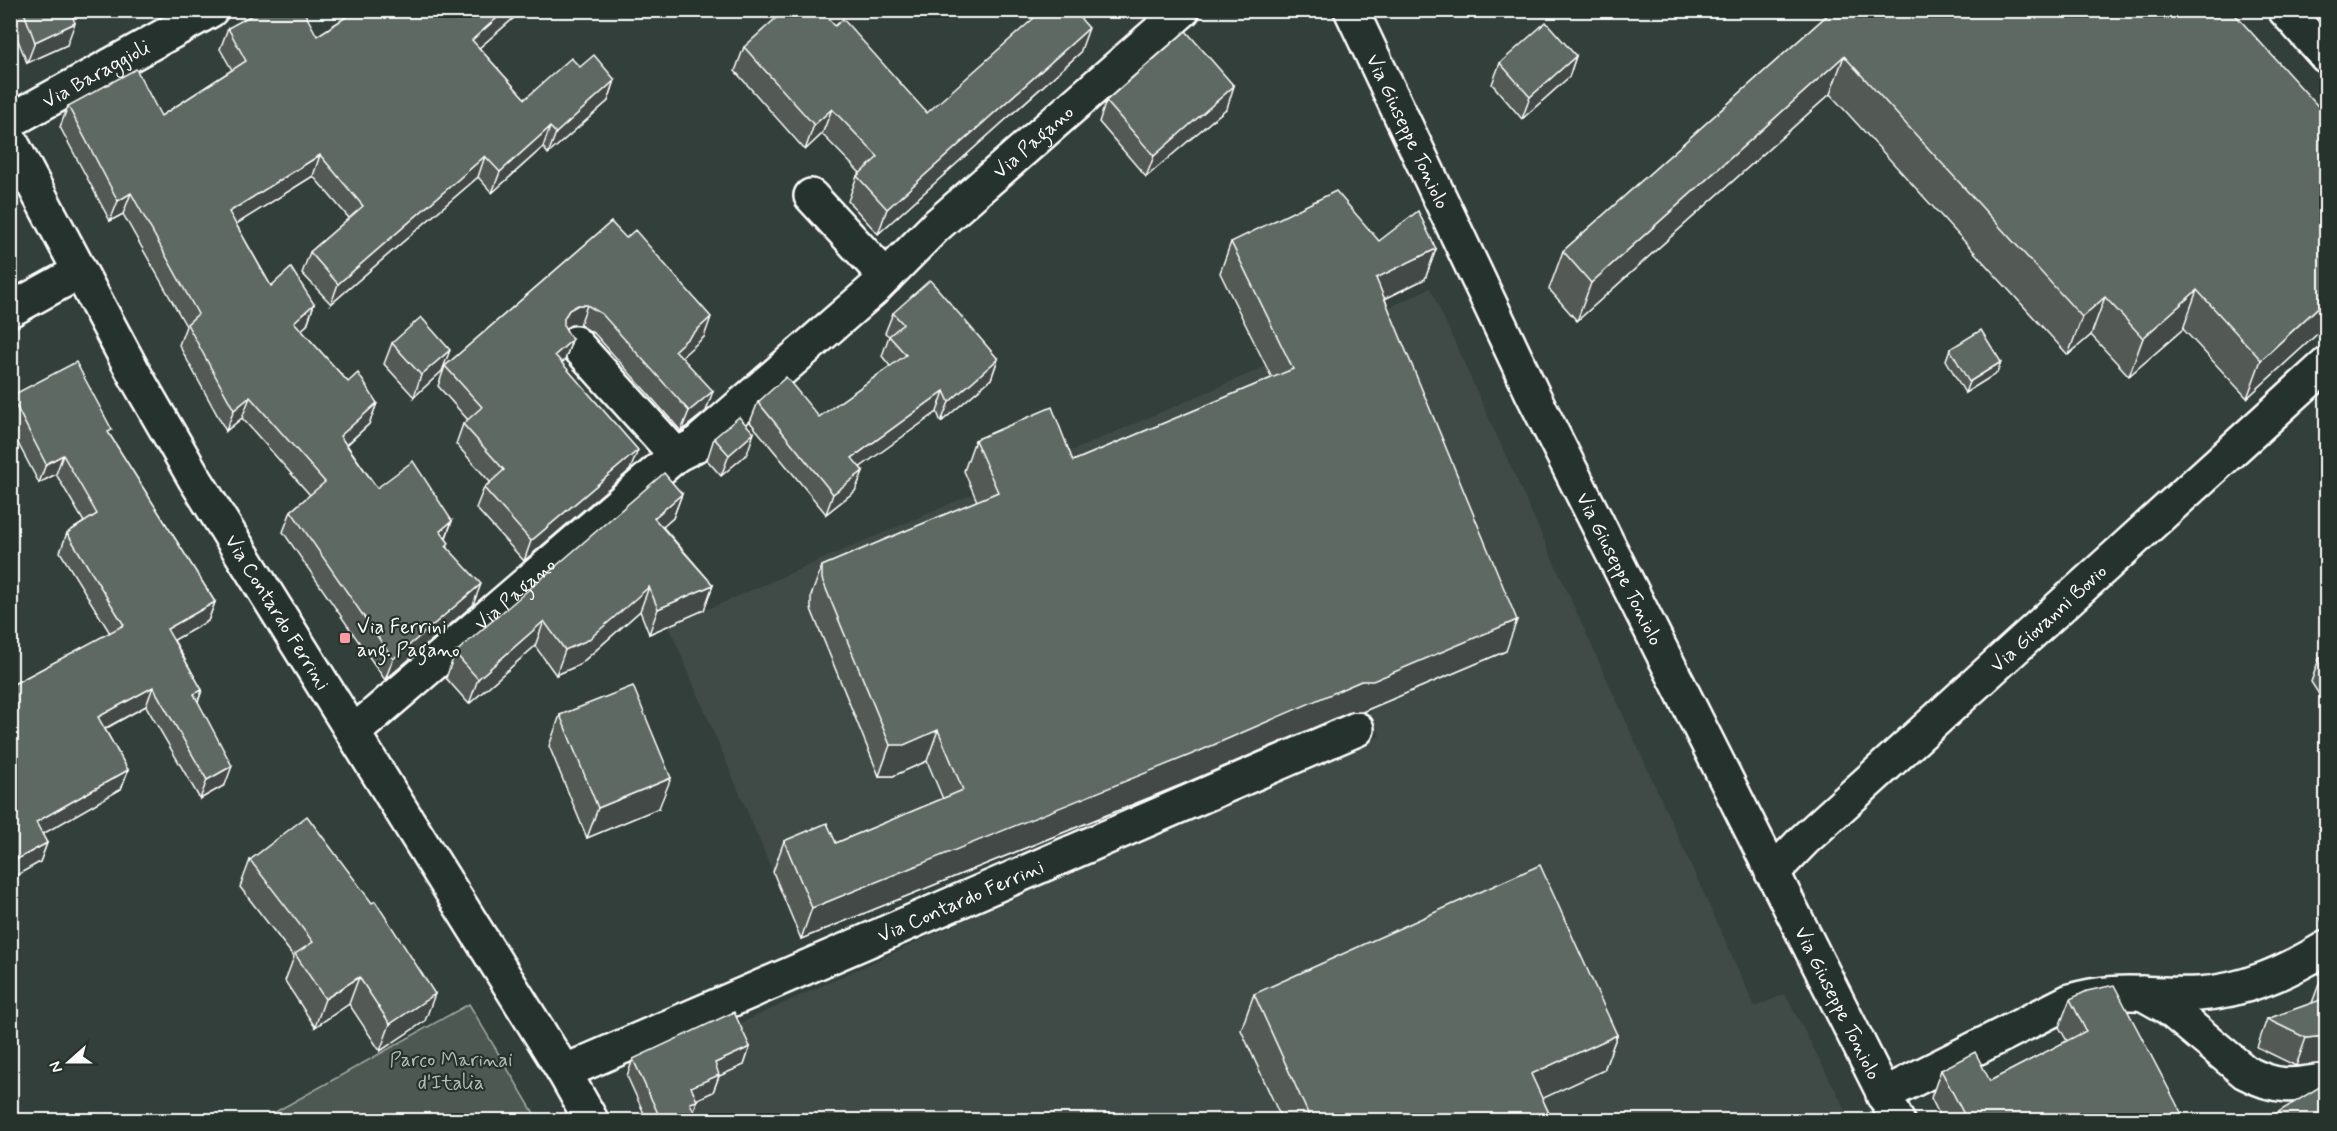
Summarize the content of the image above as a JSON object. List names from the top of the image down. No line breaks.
{"streets":{"street":["Via Baraggioli","Via Giuseppe Toniolo","Via Pagano","Via Contardo Ferrini","Via Giovanni Bovio"]},"crossings":[["Via Giuseppe Toniolo","Via Giovanni Bovio"],["Via Pagano","Via Contardo Ferrini"]],"parks":["Parco Marinai d'Italia"],"places":{"transit":["Via Ferrini ang. Pagano"]},"north":"left"}
